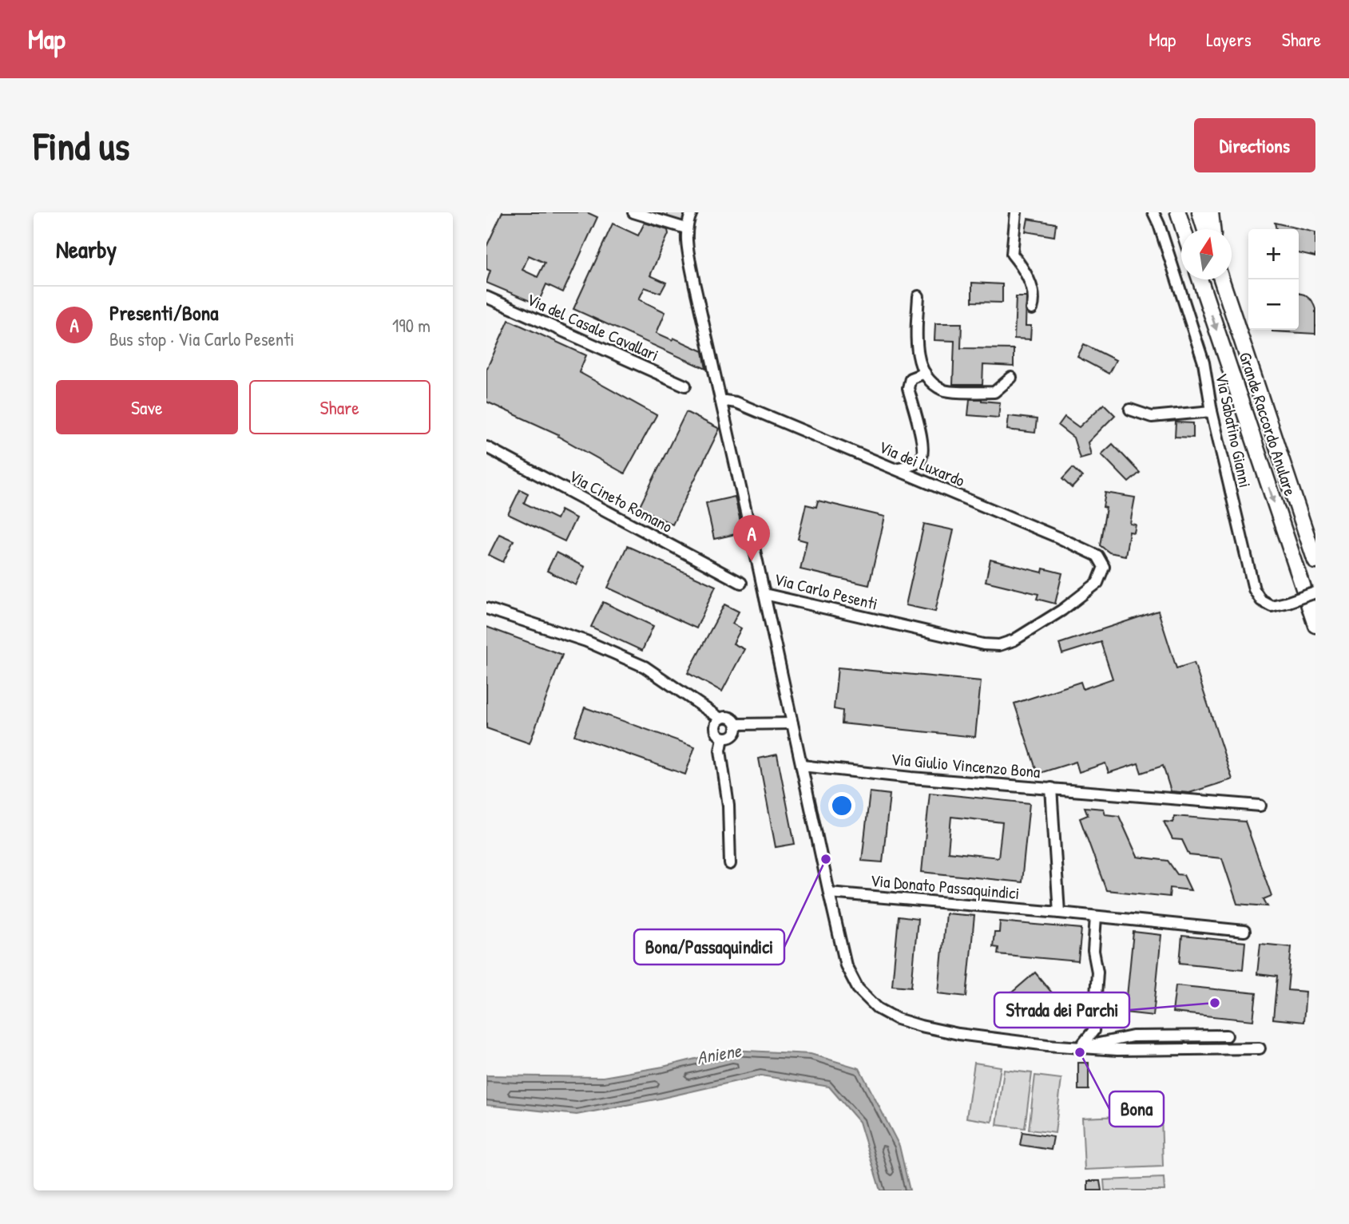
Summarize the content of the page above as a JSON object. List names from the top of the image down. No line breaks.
{"streets":{"highway":["Grande Raccordo Anulare"],"street":["Via del Casale Cavallari","Via Sabatino Gianni","Via dei Luxardo","Via Cineto Romano","Via Carlo Pesenti","Via Giulio Vincenzo Bona","Via Donato Passaquindici"]},"crossings":[["Grande Raccordo Anulare","Via Sabatino Gianni"],["Via dei Luxardo","Via Carlo Pesenti"],["Via Giulio Vincenzo Bona","Via Donato Passaquindici"]],"water":["Aniene"],"places":["Bona/Passaquindici","Strada dei Parchi","Bona"],"north":"top","page":{"header":"Map","nav":["Map","Layers","Share"],"buttons":["Directions",["Save","Share"]],"title":"Find us","heading":"Nearby","map_buttons":["+","−"],"list":[{"mark":"A","name":"Presenti/Bona","note":"Bus stop · Via Carlo Pesenti","value":"190 m"}],"pins":"A"}}
